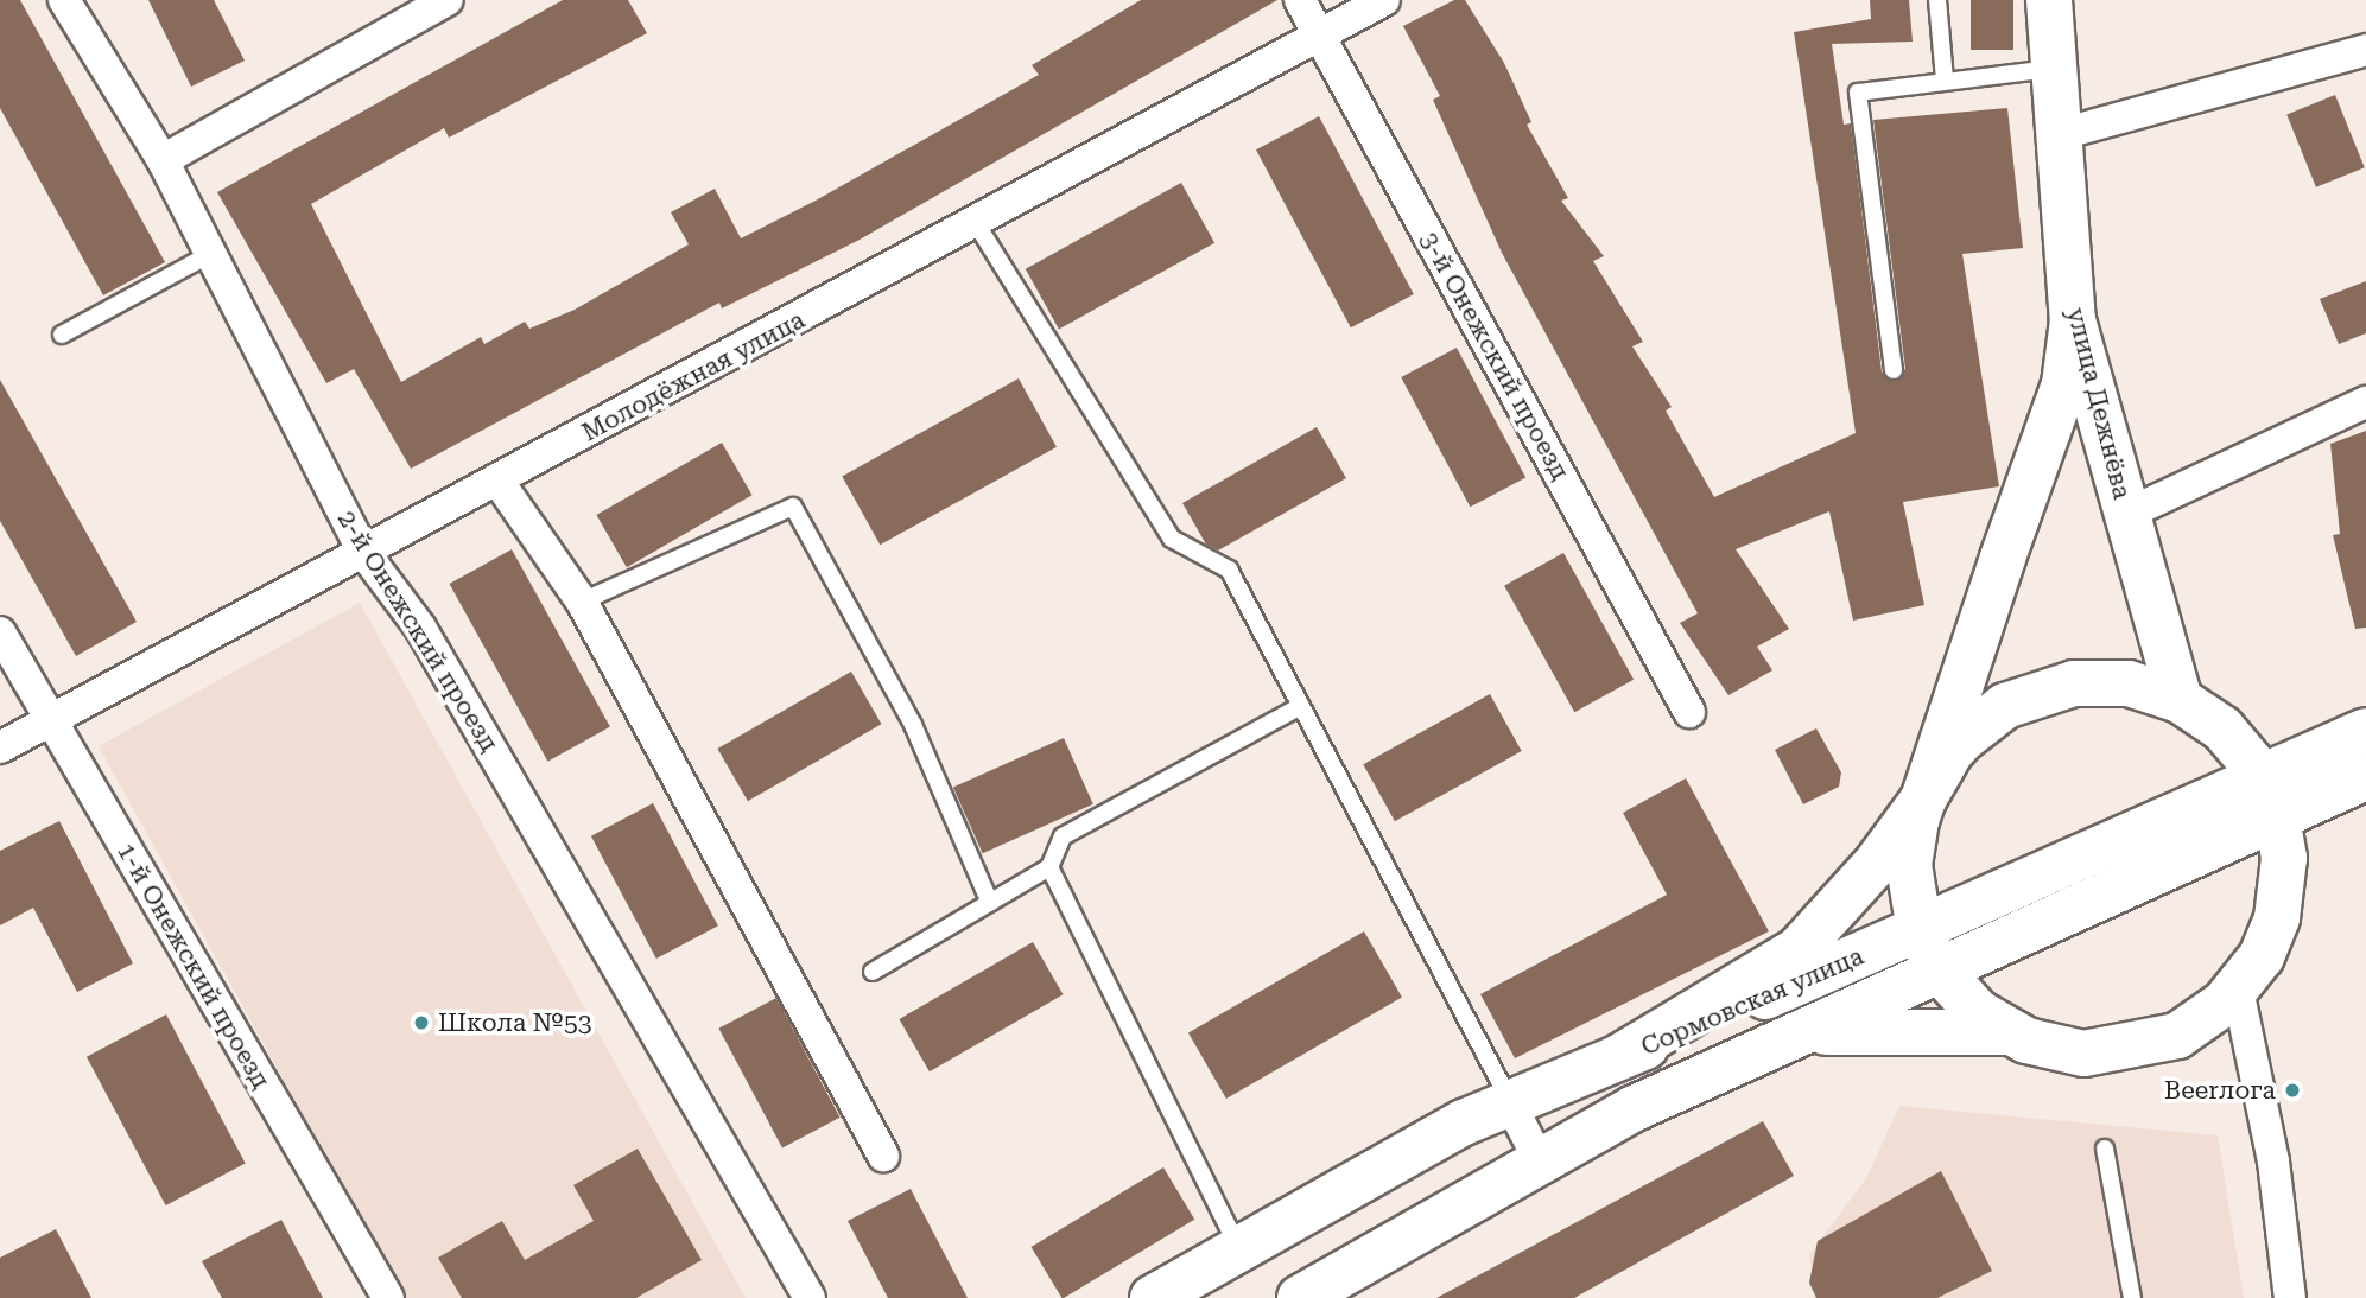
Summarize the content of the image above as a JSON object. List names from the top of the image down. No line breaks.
{"streets":{"street":["3-й Онежский проезд","Молодёжная улица","улица Дежнёва","2-й Онежский проезд","1-й Онежский проезд","Сормовская улица"]},"crossings":[["3-й Онежский проезд","Молодёжная улица"],["Молодёжная улица","2-й Онежский проезд"],["Молодёжная улица","1-й Онежский проезд"]],"places":["Школа №53","Beerлога"]}
